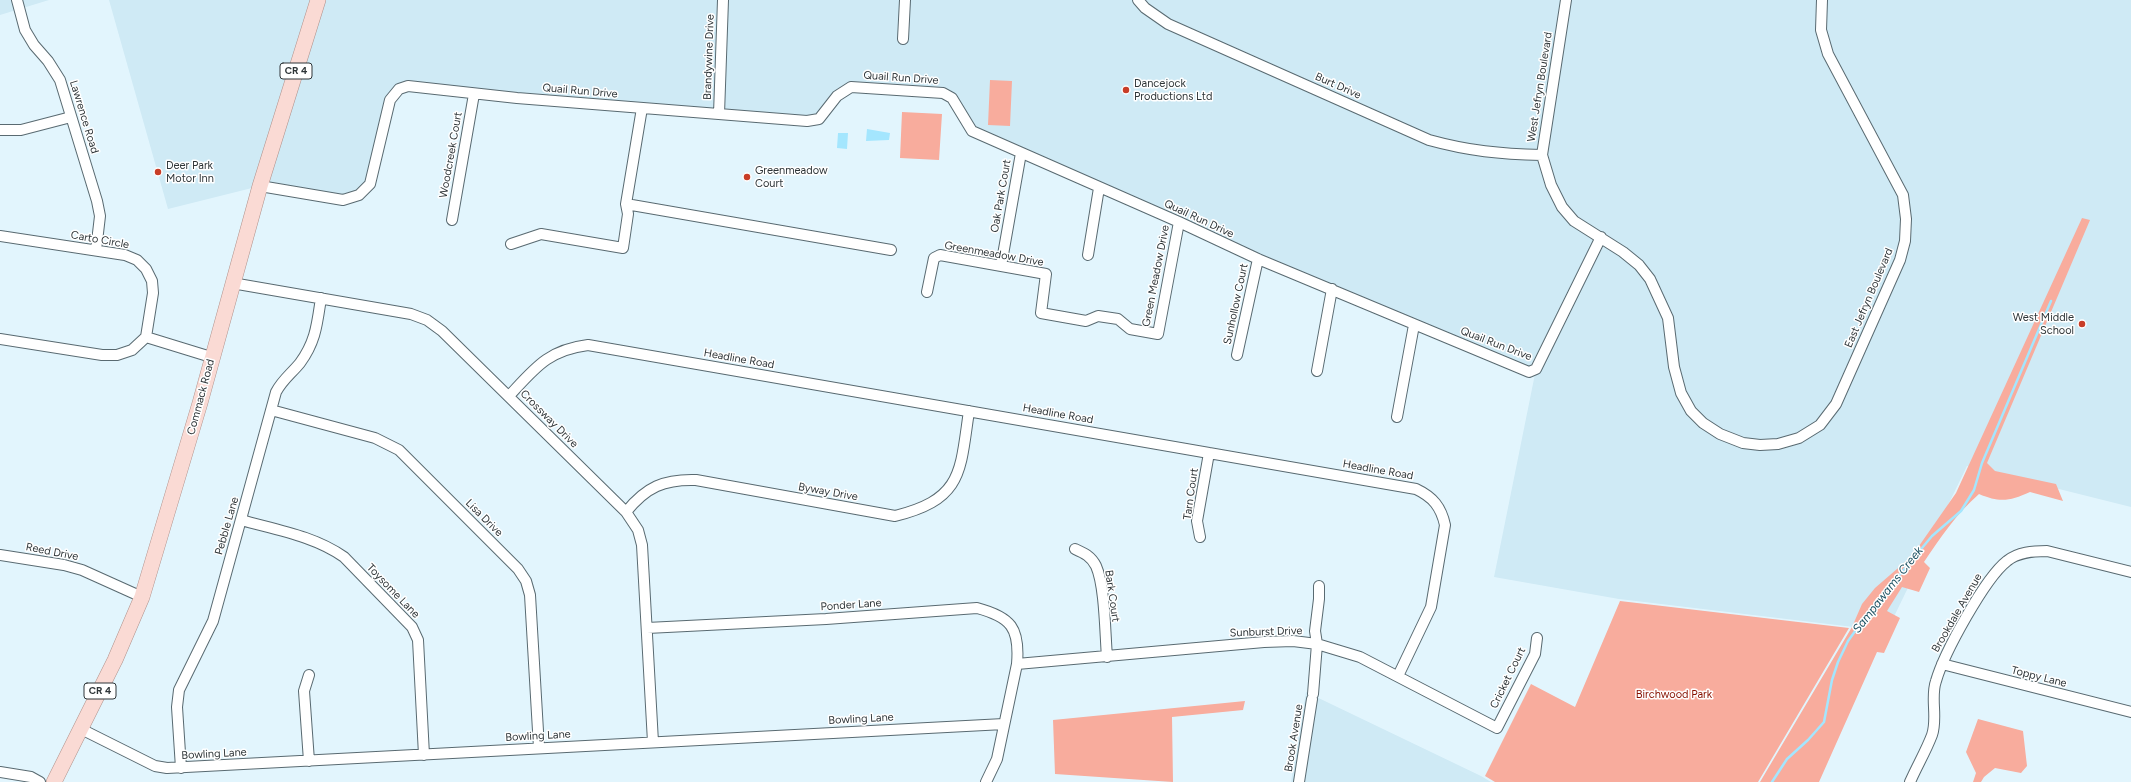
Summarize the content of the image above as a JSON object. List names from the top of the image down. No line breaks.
{"streets":{"main road":["CR 4","Commack Road"],"street":["Brandywine Drive","Quail Run Drive","Burt Drive","West Jefryn Boulevard","Lawrence Road","Woodcreek Court","Oak Park Court","Carto Circle","Greenmeadow Drive","Green Meadow Drive","East Jefryn Boulevard","Sunhollow Court","Headline Road","Crossway Drive","Byway Drive","Tarn Court","Lisa Drive","Pebble Lane","Reed Drive","Toysome Lane","Bark Court","Ponder Lane","Brookdale Avenue","Sunburst Drive","Toppy Lane","Cricket Court","Bowling Lane","Brook Avenue"]},"crossings":[["Brandywine Drive","Quail Run Drive"],["Quail Run Drive","West Jefryn Boulevard"],["Quail Run Drive","Woodcreek Court"],["Quail Run Drive","Oak Park Court"],["Quail Run Drive","Green Meadow Drive"],["Quail Run Drive","Sunhollow Court"],["Quail Run Drive","Commack Road"],["Burt Drive","West Jefryn Boulevard"],["West Jefryn Boulevard","East Jefryn Boulevard"],["Lawrence Road","Carto Circle"],["Oak Park Court","Greenmeadow Drive"],["Greenmeadow Drive","Green Meadow Drive"],["Headline Road","Crossway Drive"],["Headline Road","Byway Drive"],["Headline Road","Tarn Court"],["Headline Road","Sunburst Drive"],["Commack Road","Crossway Drive"],["Commack Road","Reed Drive"],["Commack Road","Bowling Lane"],["Crossway Drive","Byway Drive"],["Crossway Drive","Pebble Lane"],["Crossway Drive","Ponder Lane"],["Crossway Drive","Bowling Lane"],["Lisa Drive","Pebble Lane"],["Lisa Drive","Bowling Lane"],["Pebble Lane","Toysome Lane"],["Pebble Lane","Bowling Lane"],["Toysome Lane","Bowling Lane"],["Bark Court","Sunburst Drive"],["Ponder Lane","Sunburst Drive"],["Ponder Lane","Bowling Lane"],["Brookdale Avenue","Toppy Lane"],["Sunburst Drive","Cricket Court"],["Sunburst Drive","Brook Avenue"]],"water":["Sampawams Creek"],"parks":["Birchwood Park"],"places":["Dancejock Productions Ltd","Deer Park Motor Inn","Greenmeadow Court","West Middle School"]}
